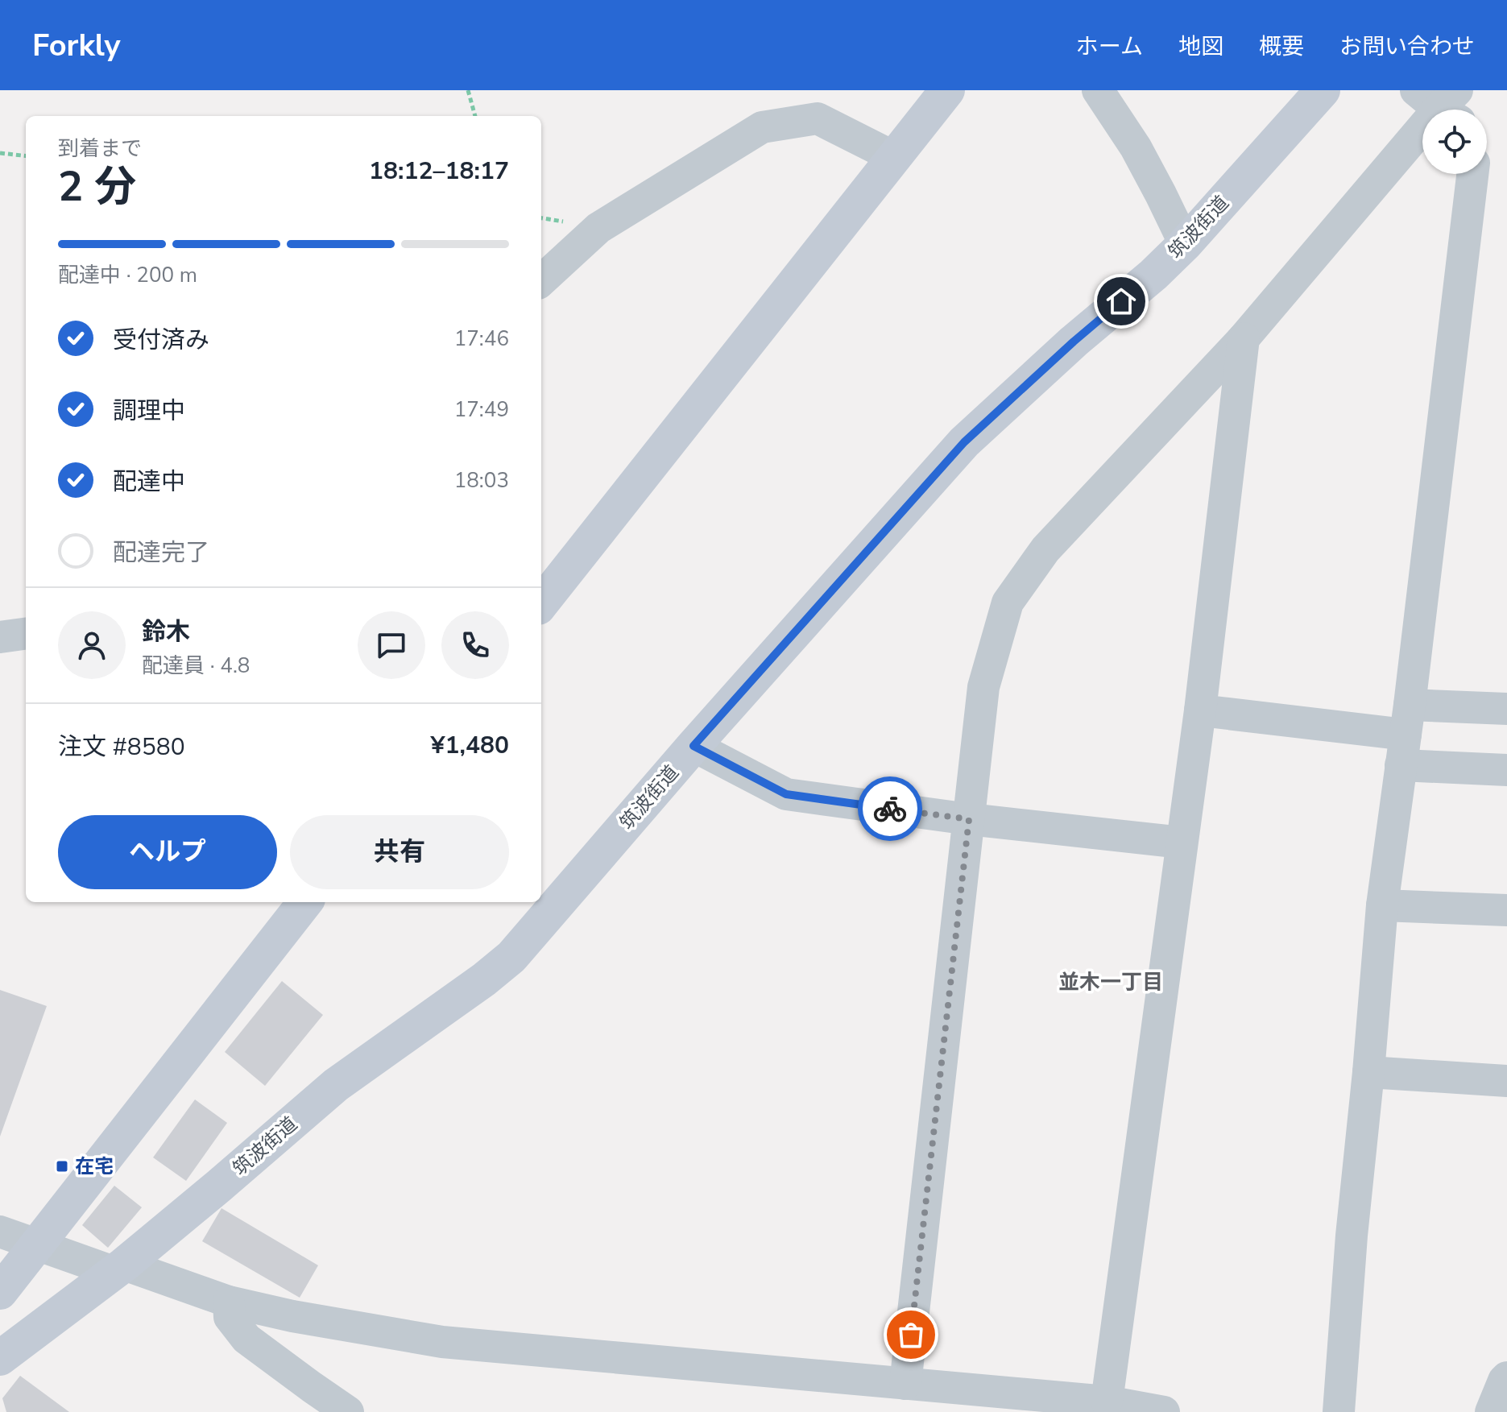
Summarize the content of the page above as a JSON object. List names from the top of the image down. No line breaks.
{"streets":{"street":["筑波街道"]},"districts":["並木一丁目"],"places":{"transit":["在宅"]},"page":{"header":"Forkly","nav":["ホーム","地図","概要","お問い合わせ"],"heading":["2 分","到着まで","18:12–18:17"],"panel":["鈴木","配達員 · 4.8","注文 #8580","¥1,480"],"bar":"配達中 · 200 m","list":[["受付済み","17:46"],["調理中","17:49"],["配達中","18:03"],"配達完了"],"buttons":["ヘルプ","共有"]}}
